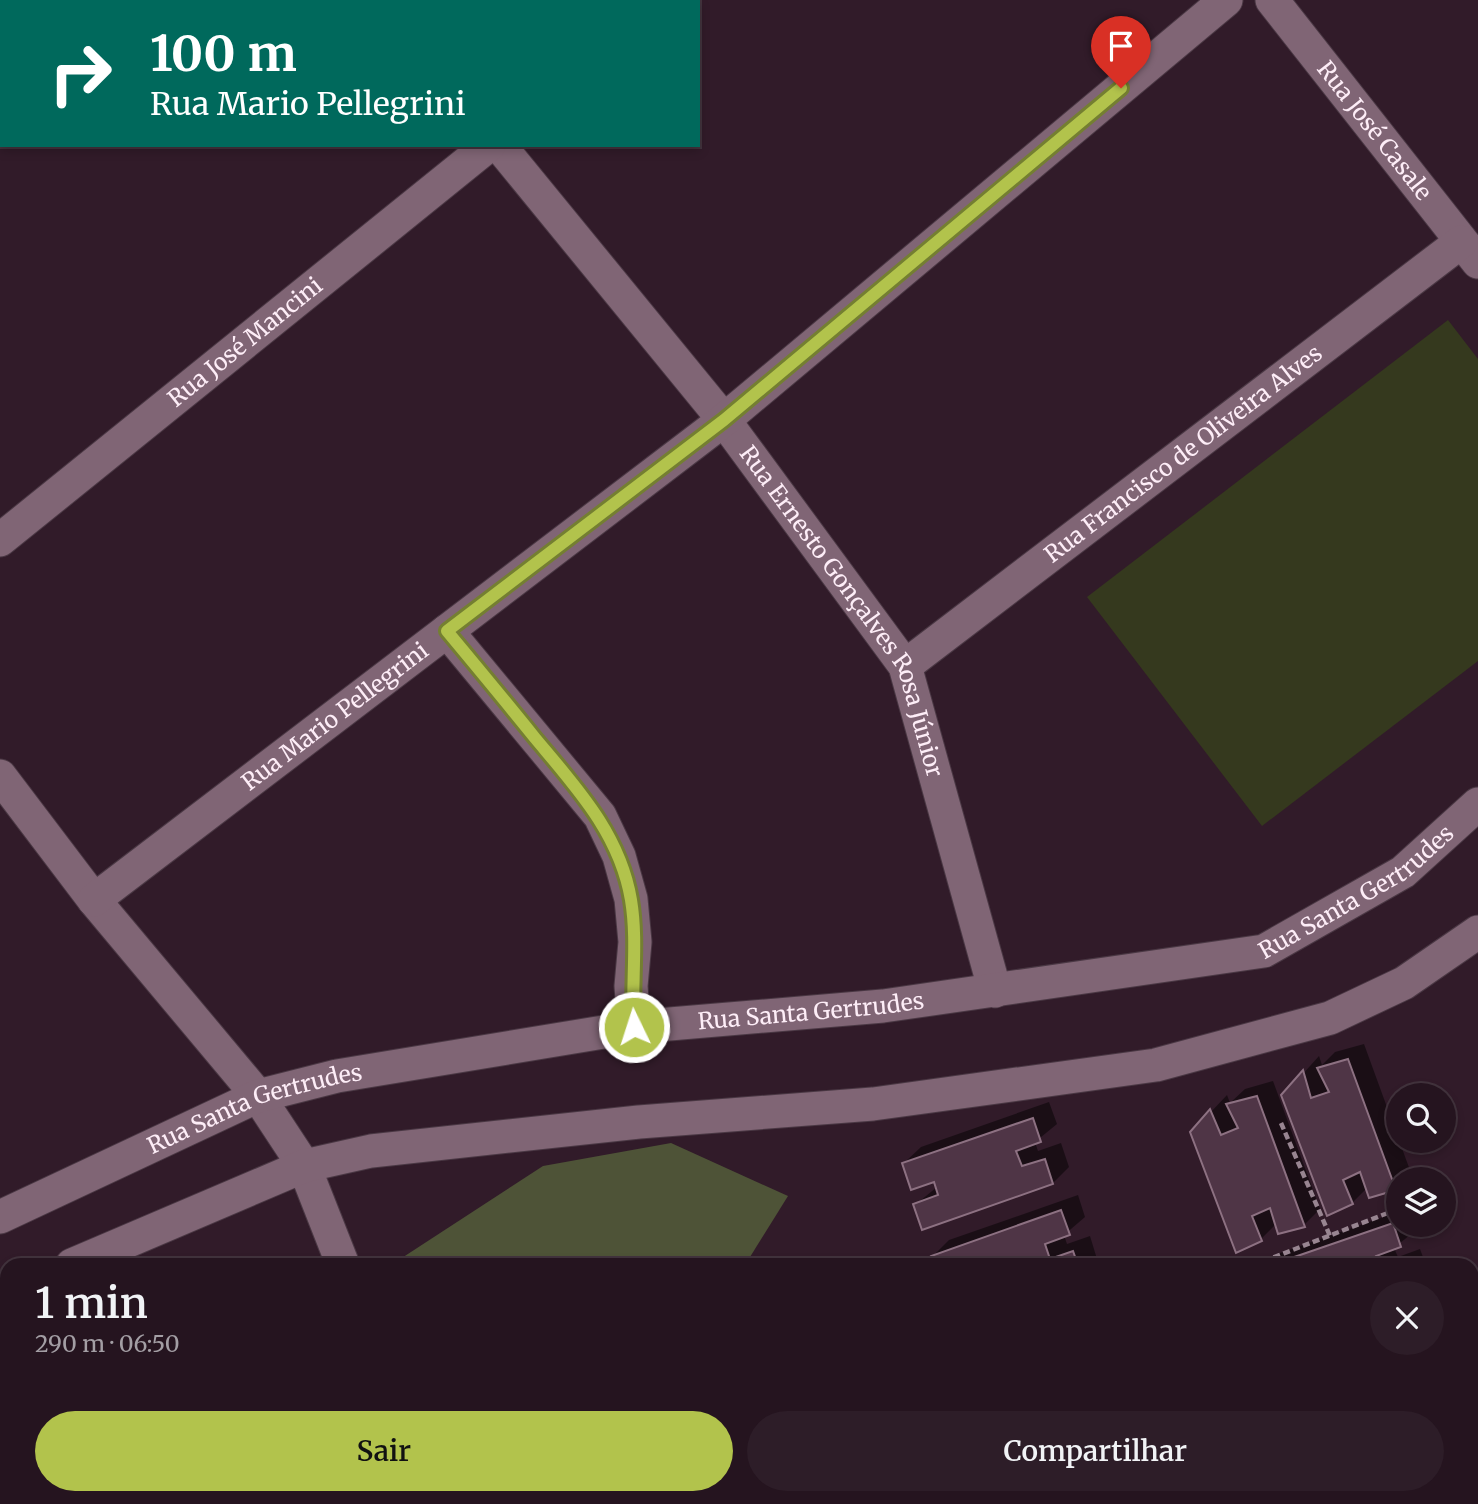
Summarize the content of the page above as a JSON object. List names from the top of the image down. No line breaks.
{"streets":{"street":["Rua José Casale","Rua José Mancini","Rua Francisco de Oliveira Alves","Rua Ernesto Gonçalves Rosa Júnior","Rua Mario Pellegrini","Rua Santa Gertrudes"]},"crossings":[["Rua José Casale","Rua Francisco de Oliveira Alves"],["Rua Francisco de Oliveira Alves","Rua Ernesto Gonçalves Rosa Júnior"],["Rua Ernesto Gonçalves Rosa Júnior","Rua Mario Pellegrini"],["Rua Ernesto Gonçalves Rosa Júnior","Rua Santa Gertrudes"]],"page":{"turn":["100 m","Rua Mario Pellegrini"],"heading":["1 min","290 m · 06:50"],"buttons":["Sair","Compartilhar"]}}
